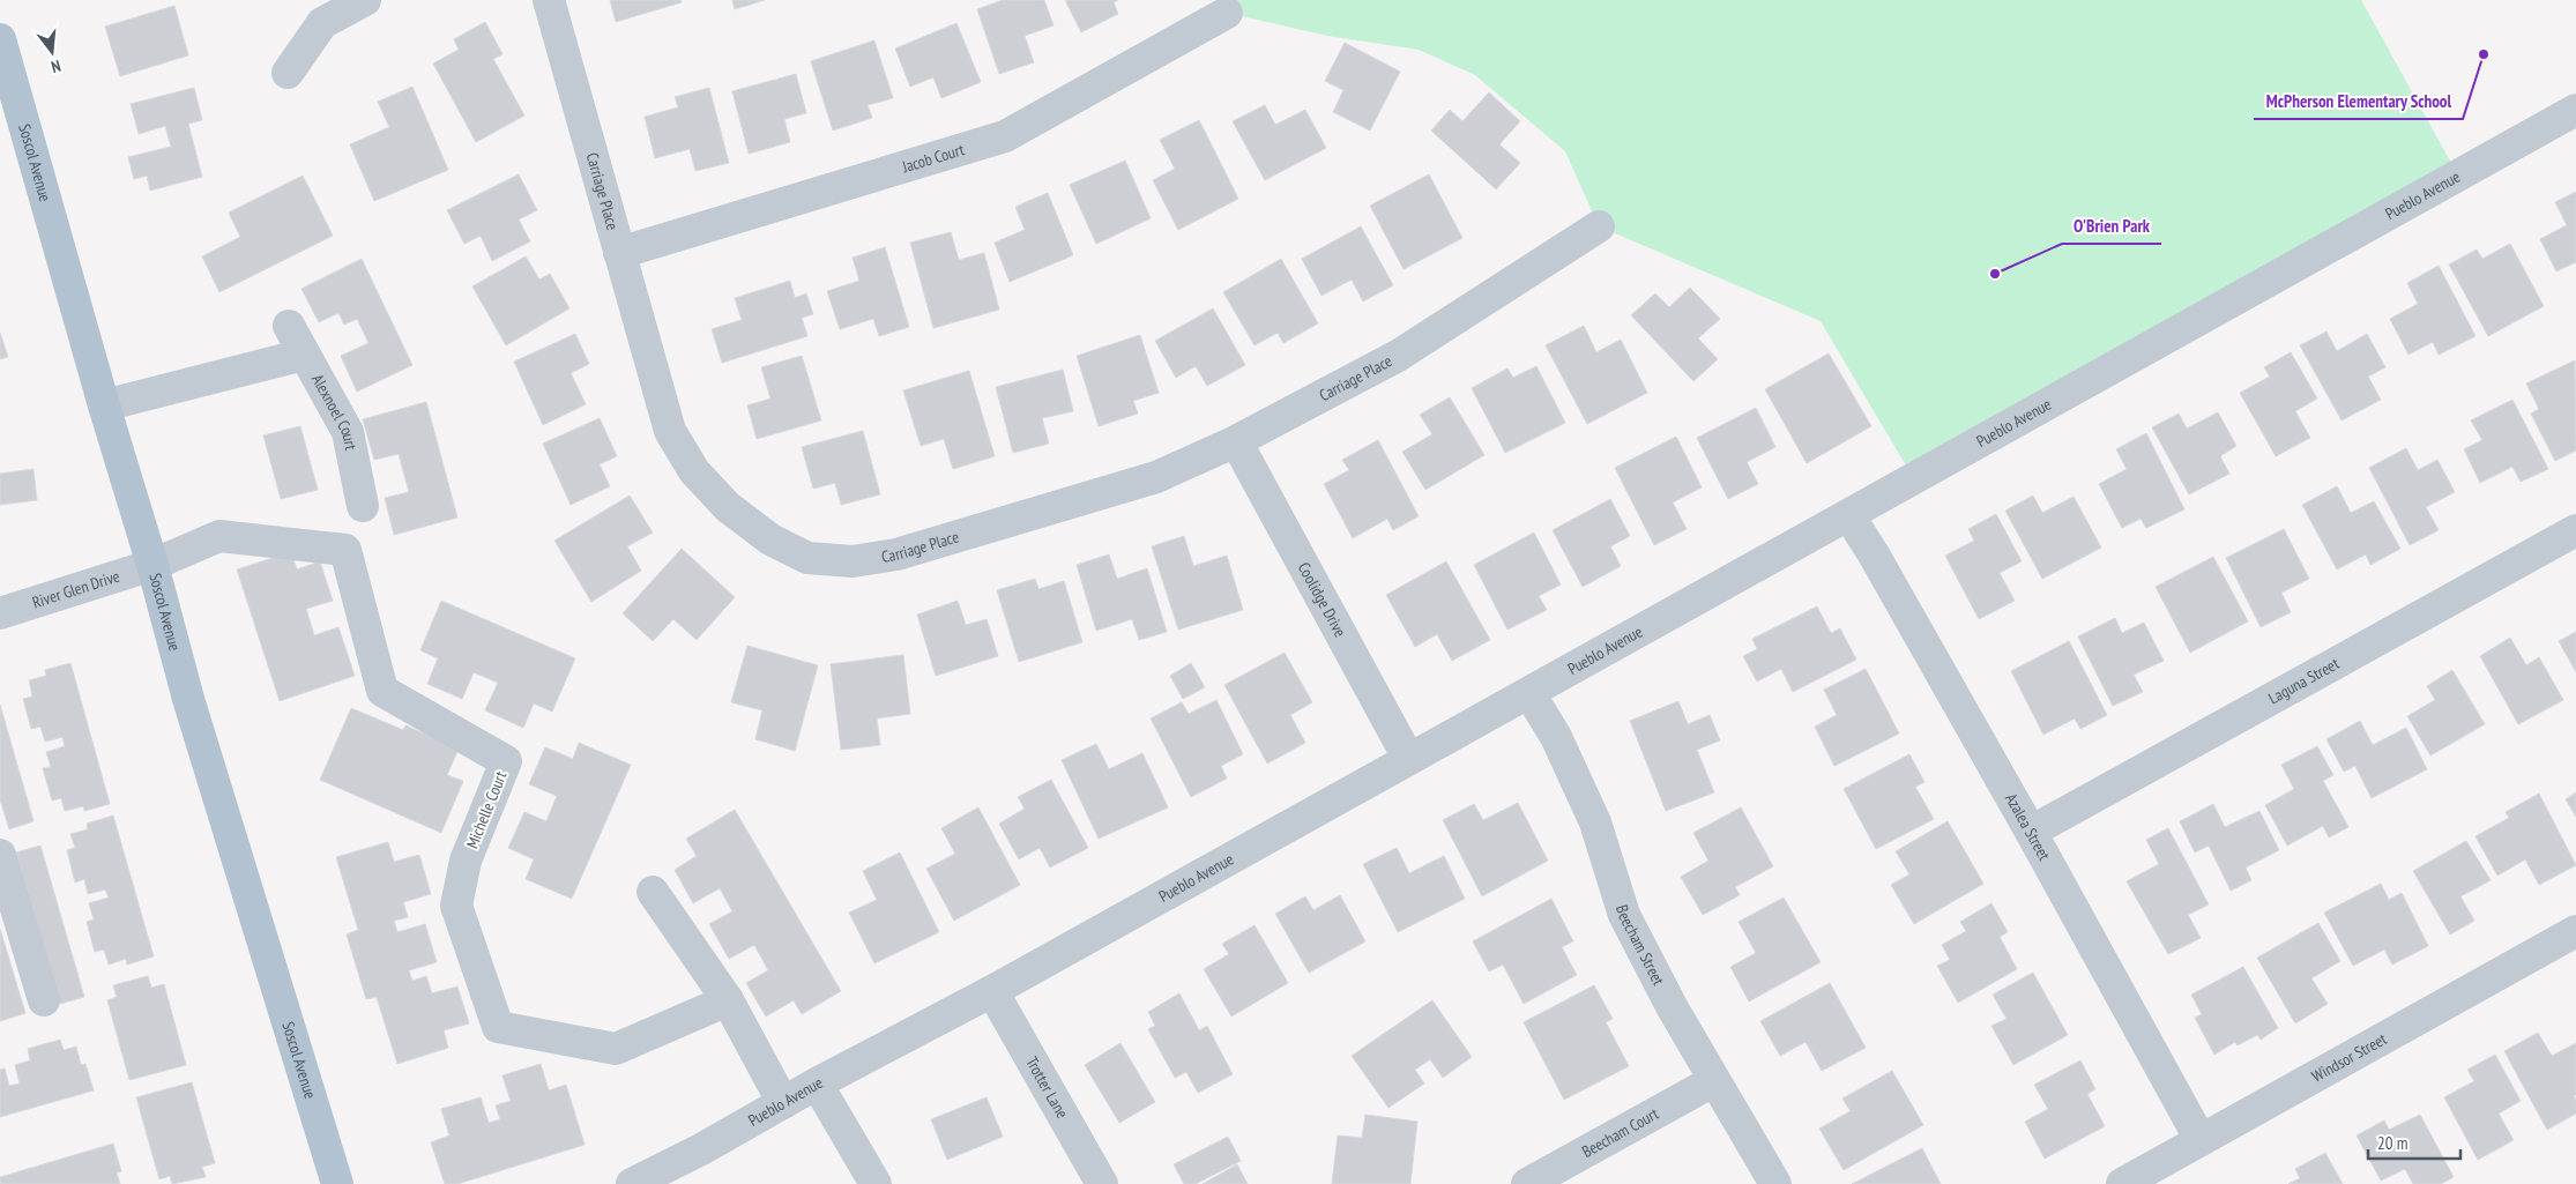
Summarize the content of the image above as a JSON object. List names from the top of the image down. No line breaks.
{"streets":{"main road":["Soscol Avenue"],"street":["Jacob Court","Carriage Place","Pueblo Avenue","Alexnoel Court","River Glen Drive","Coolidge Drive","Laguna Street","Michelle Court","Azalea Street","Beecham Street","Windsor Street","Trotter Lane","Beecham Court"]},"crossings":[["Jacob Court","Carriage Place"],["Soscol Avenue","River Glen Drive"],["Soscol Avenue","Michelle Court"],["Carriage Place","Coolidge Drive"],["Pueblo Avenue","Coolidge Drive"],["Pueblo Avenue","Azalea Street"],["Pueblo Avenue","Beecham Street"],["Pueblo Avenue","Trotter Lane"],["River Glen Drive","Michelle Court"],["Laguna Street","Azalea Street"],["Azalea Street","Windsor Street"],["Beecham Street","Beecham Court"]],"places":["McPherson Elementary School","O'Brien Park"],"scale_bar":"20 m","north":"bottom"}
